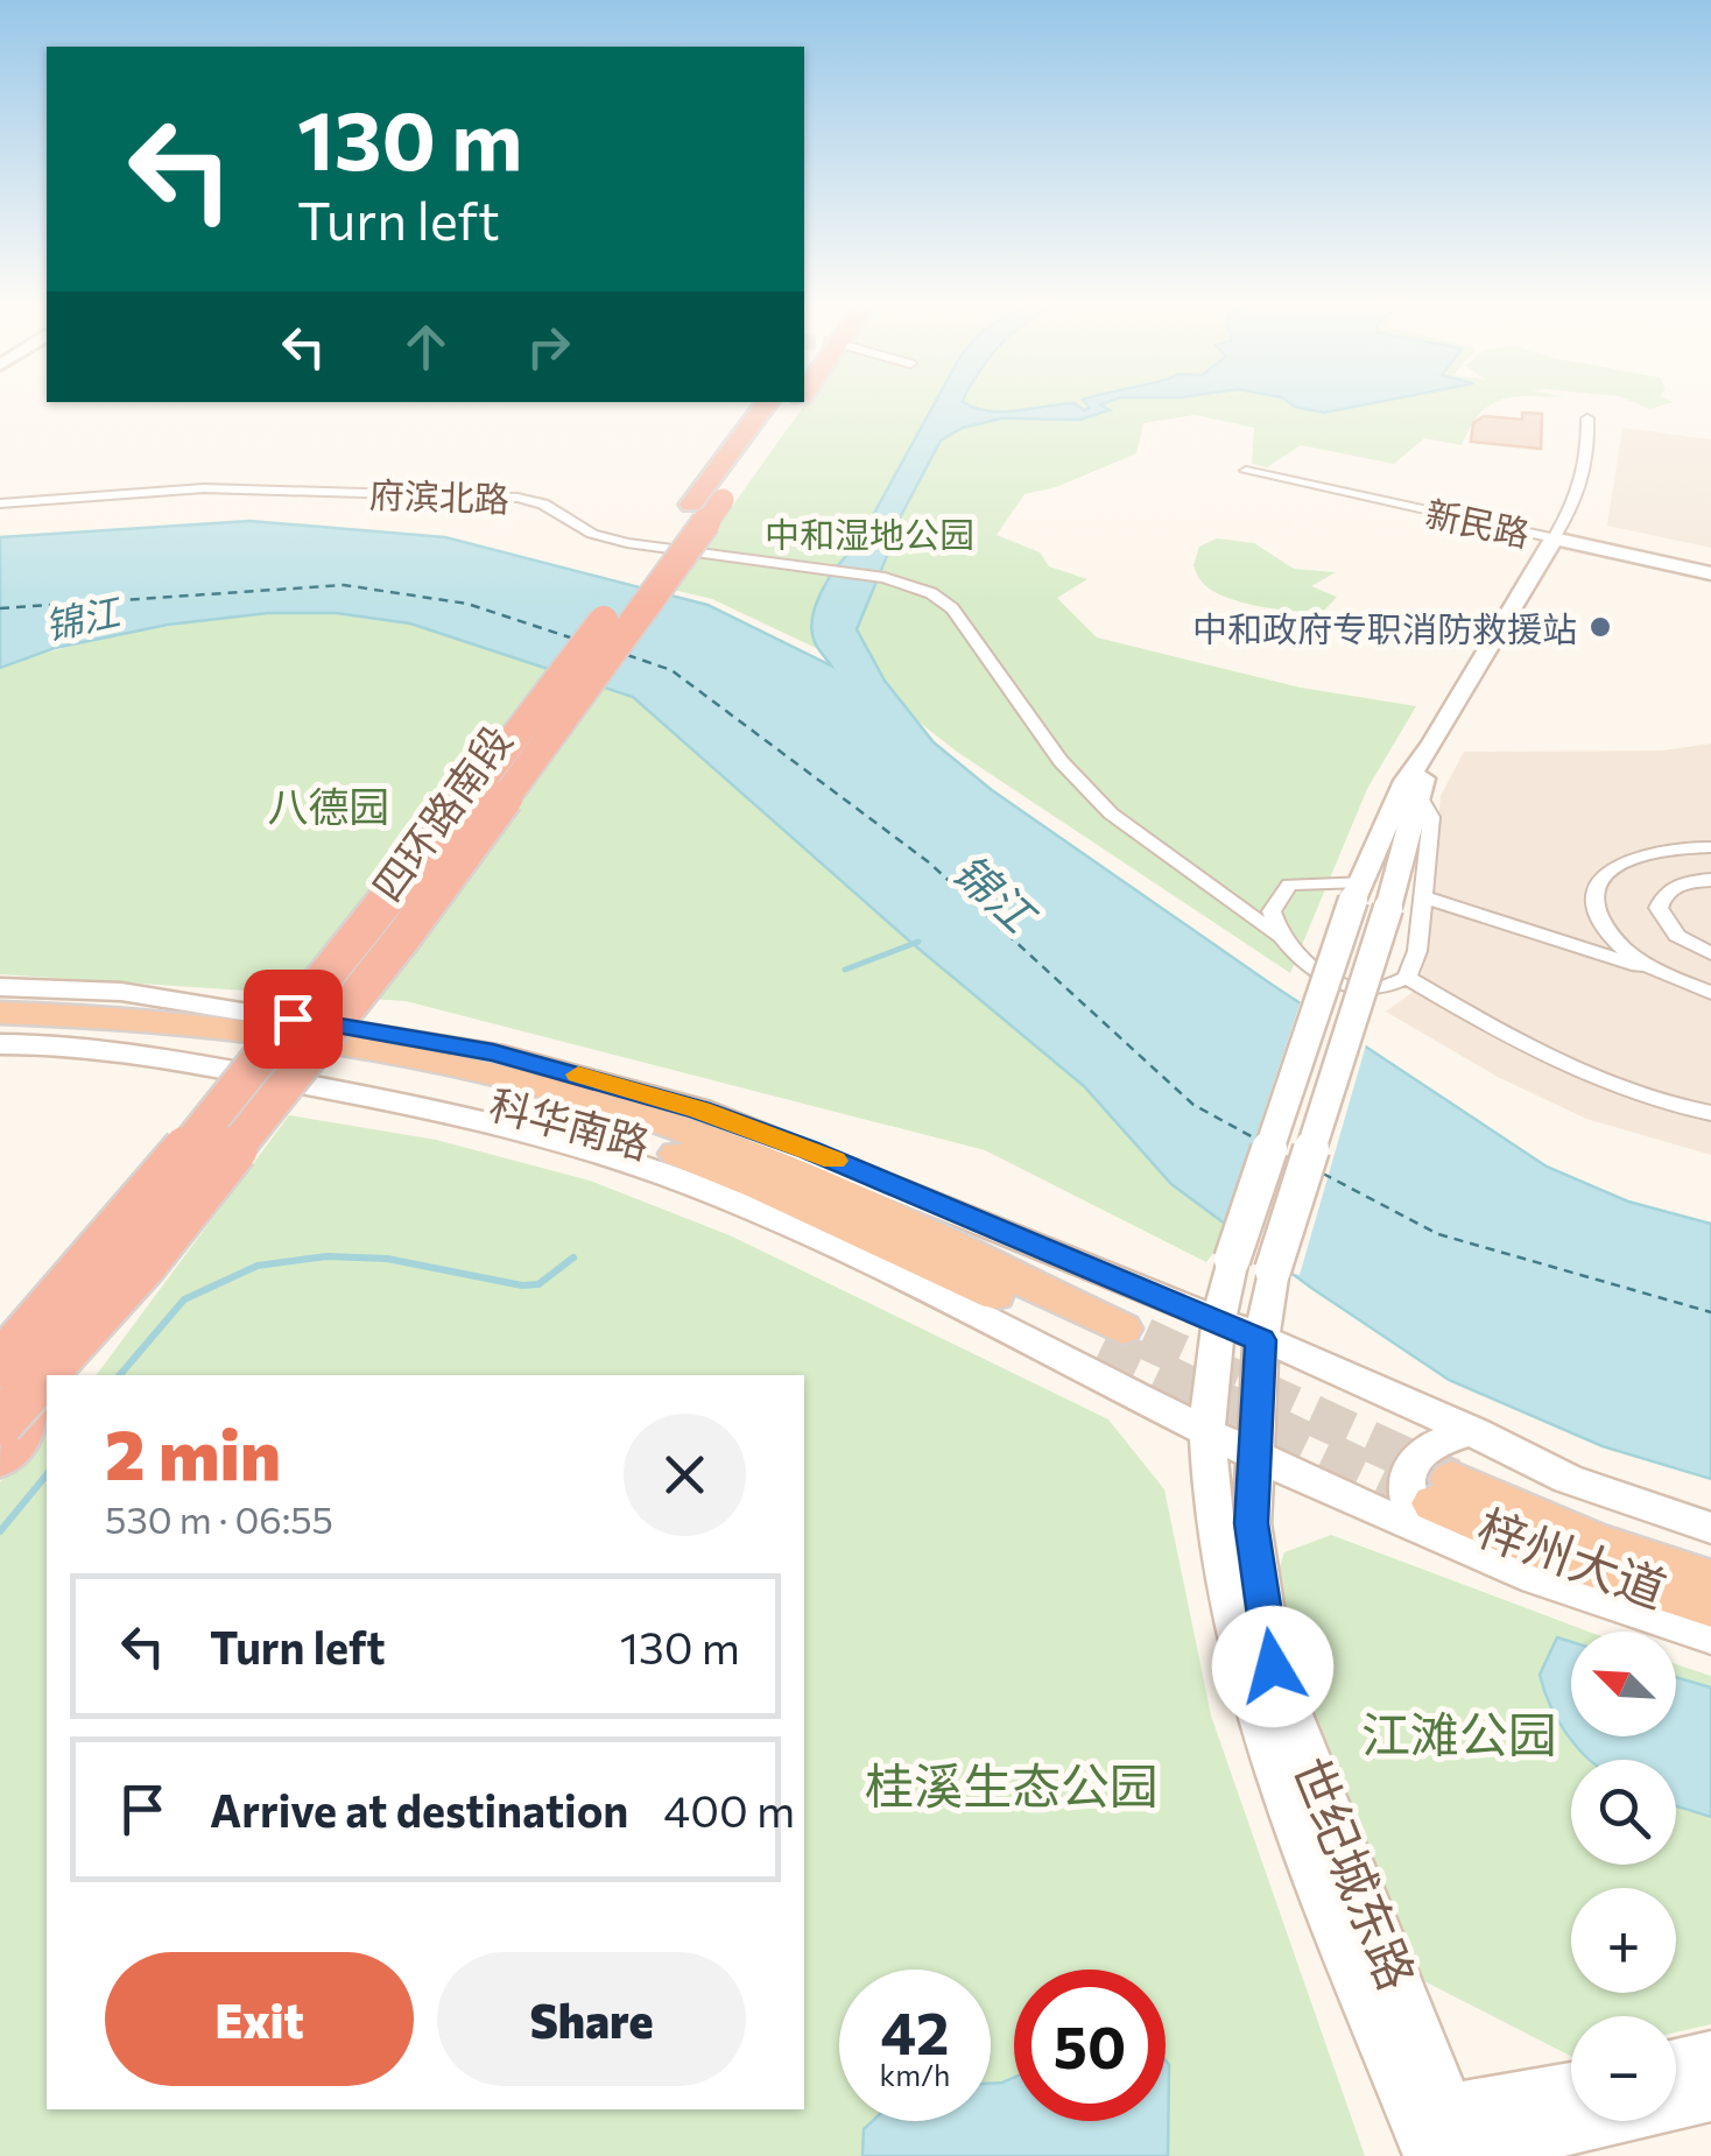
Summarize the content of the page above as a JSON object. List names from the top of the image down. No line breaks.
{"streets":{"highway":["四环路南段","科华南路","梓州大道"],"main road":["新民路","世纪城东路"],"street":["府滨北路"]},"water":["锦江"],"parks":["中和湿地公园","八德园","江滩公园","桂溪生态公园"],"places":["中和政府专职消防救援站"],"north":"top left","page":{"turn":["130 m","Turn left"],"heading":["2 min","530 m · 06:55"],"list":[{"name":"Turn left","value":"130 m"},{"name":"Arrive at destination","value":"400 m"}],"map_buttons":["+","−"],"buttons":["Exit","Share"],"speed":"42 km/h","limit":"50"}}
